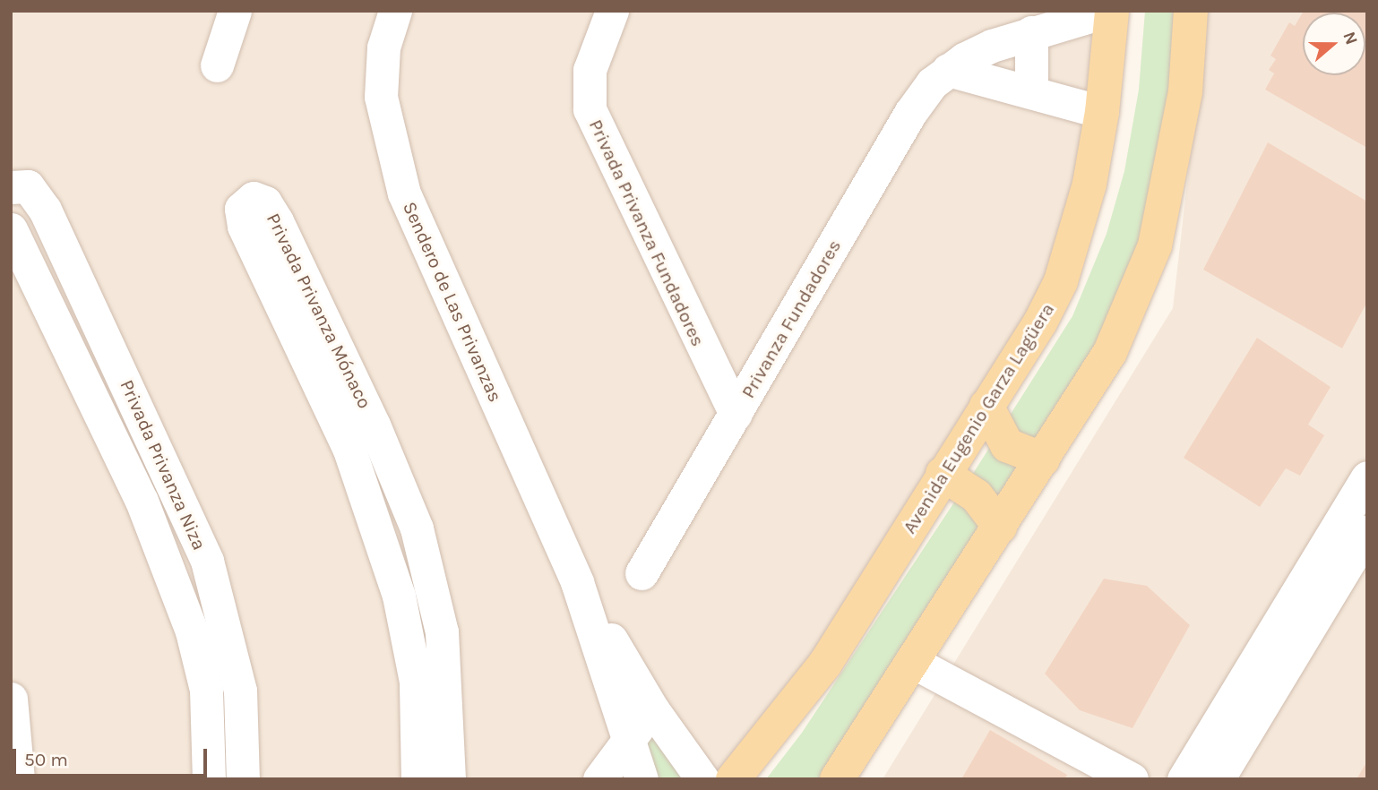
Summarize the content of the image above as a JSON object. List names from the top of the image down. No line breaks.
{"streets":{"main road":["Avenida Eugenio Garza Lagüera"],"street":["Privada Privanza Fundadores","Sendero de Las Privanzas","Privada Privanza Mónaco","Privanza Fundadores","Privada Privanza Niza"]},"crossings":[["Privada Privanza Fundadores","Privanza Fundadores"],["Privanza Fundadores","Avenida Eugenio Garza Lagüera"]],"scale_bar":"50 m","north":"right"}
